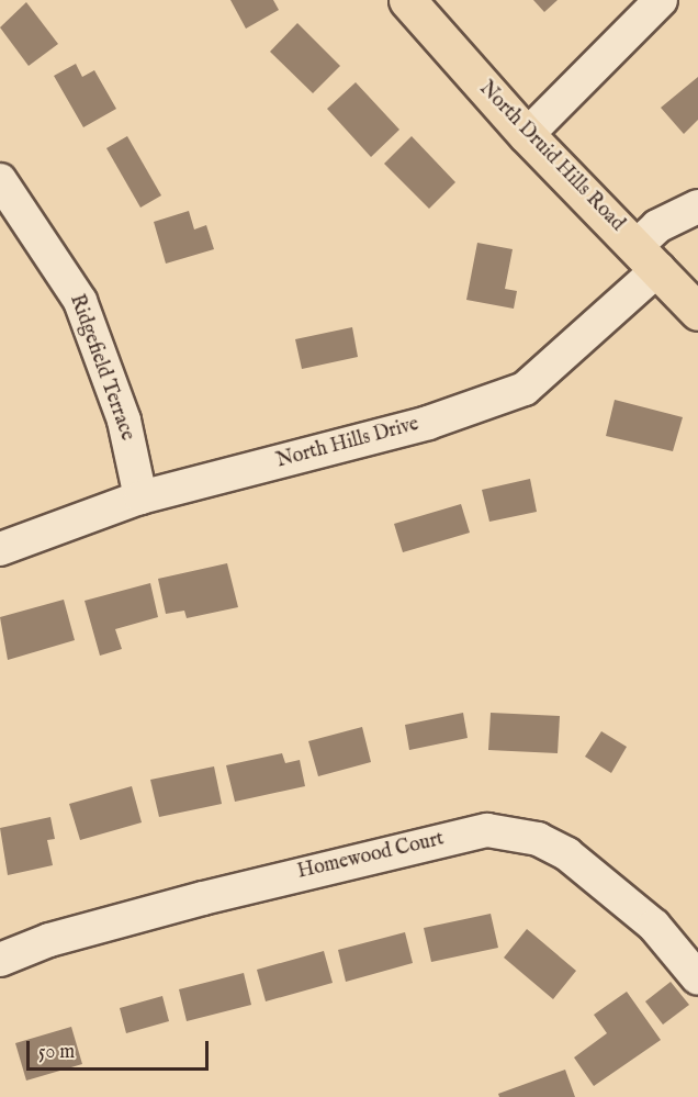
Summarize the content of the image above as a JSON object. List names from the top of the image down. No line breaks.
{"streets":{"main road":["North Druid Hills Road"],"street":["Ridgefield Terrace","North Hills Drive","Homewood Court"]},"crossings":[["North Druid Hills Road","North Hills Drive"],["Ridgefield Terrace","North Hills Drive"]],"scale_bar":"50 m"}
